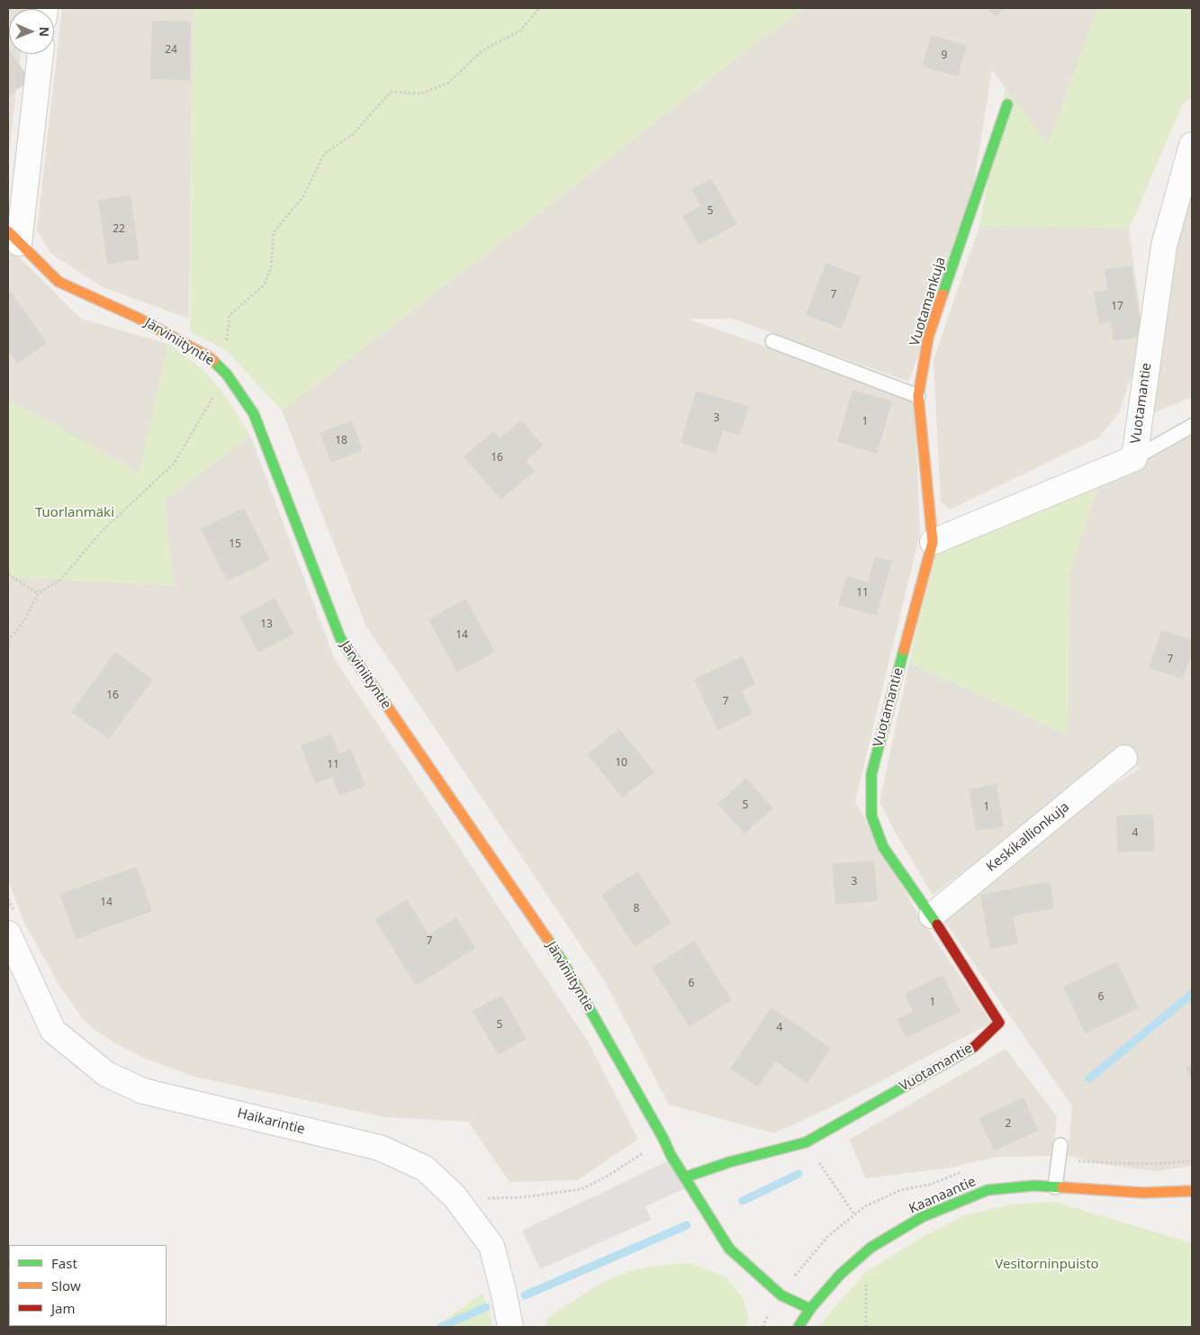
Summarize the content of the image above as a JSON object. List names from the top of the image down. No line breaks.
{"streets":{"street":["Vuotamankuja","Järviniityntie","Vuotamantie","Keskikallionkuja","Haikarintie","Kaanaantie"]},"crossings":[["Vuotamankuja","Vuotamantie"],["Järviniityntie","Vuotamantie"],["Järviniityntie","Kaanaantie"],["Vuotamantie","Keskikallionkuja"]],"parks":["Tuorlanmäki","Vesitorninpuisto"],"house_numbers":["24","9","5","22","7","17","3","1","18","16","15","11","13","14","7","16","7","10","11","5","1","4","3","14","8","7","6","6","1","5","4","2"],"legend":["Fast","Slow","Jam"],"north":"right"}
